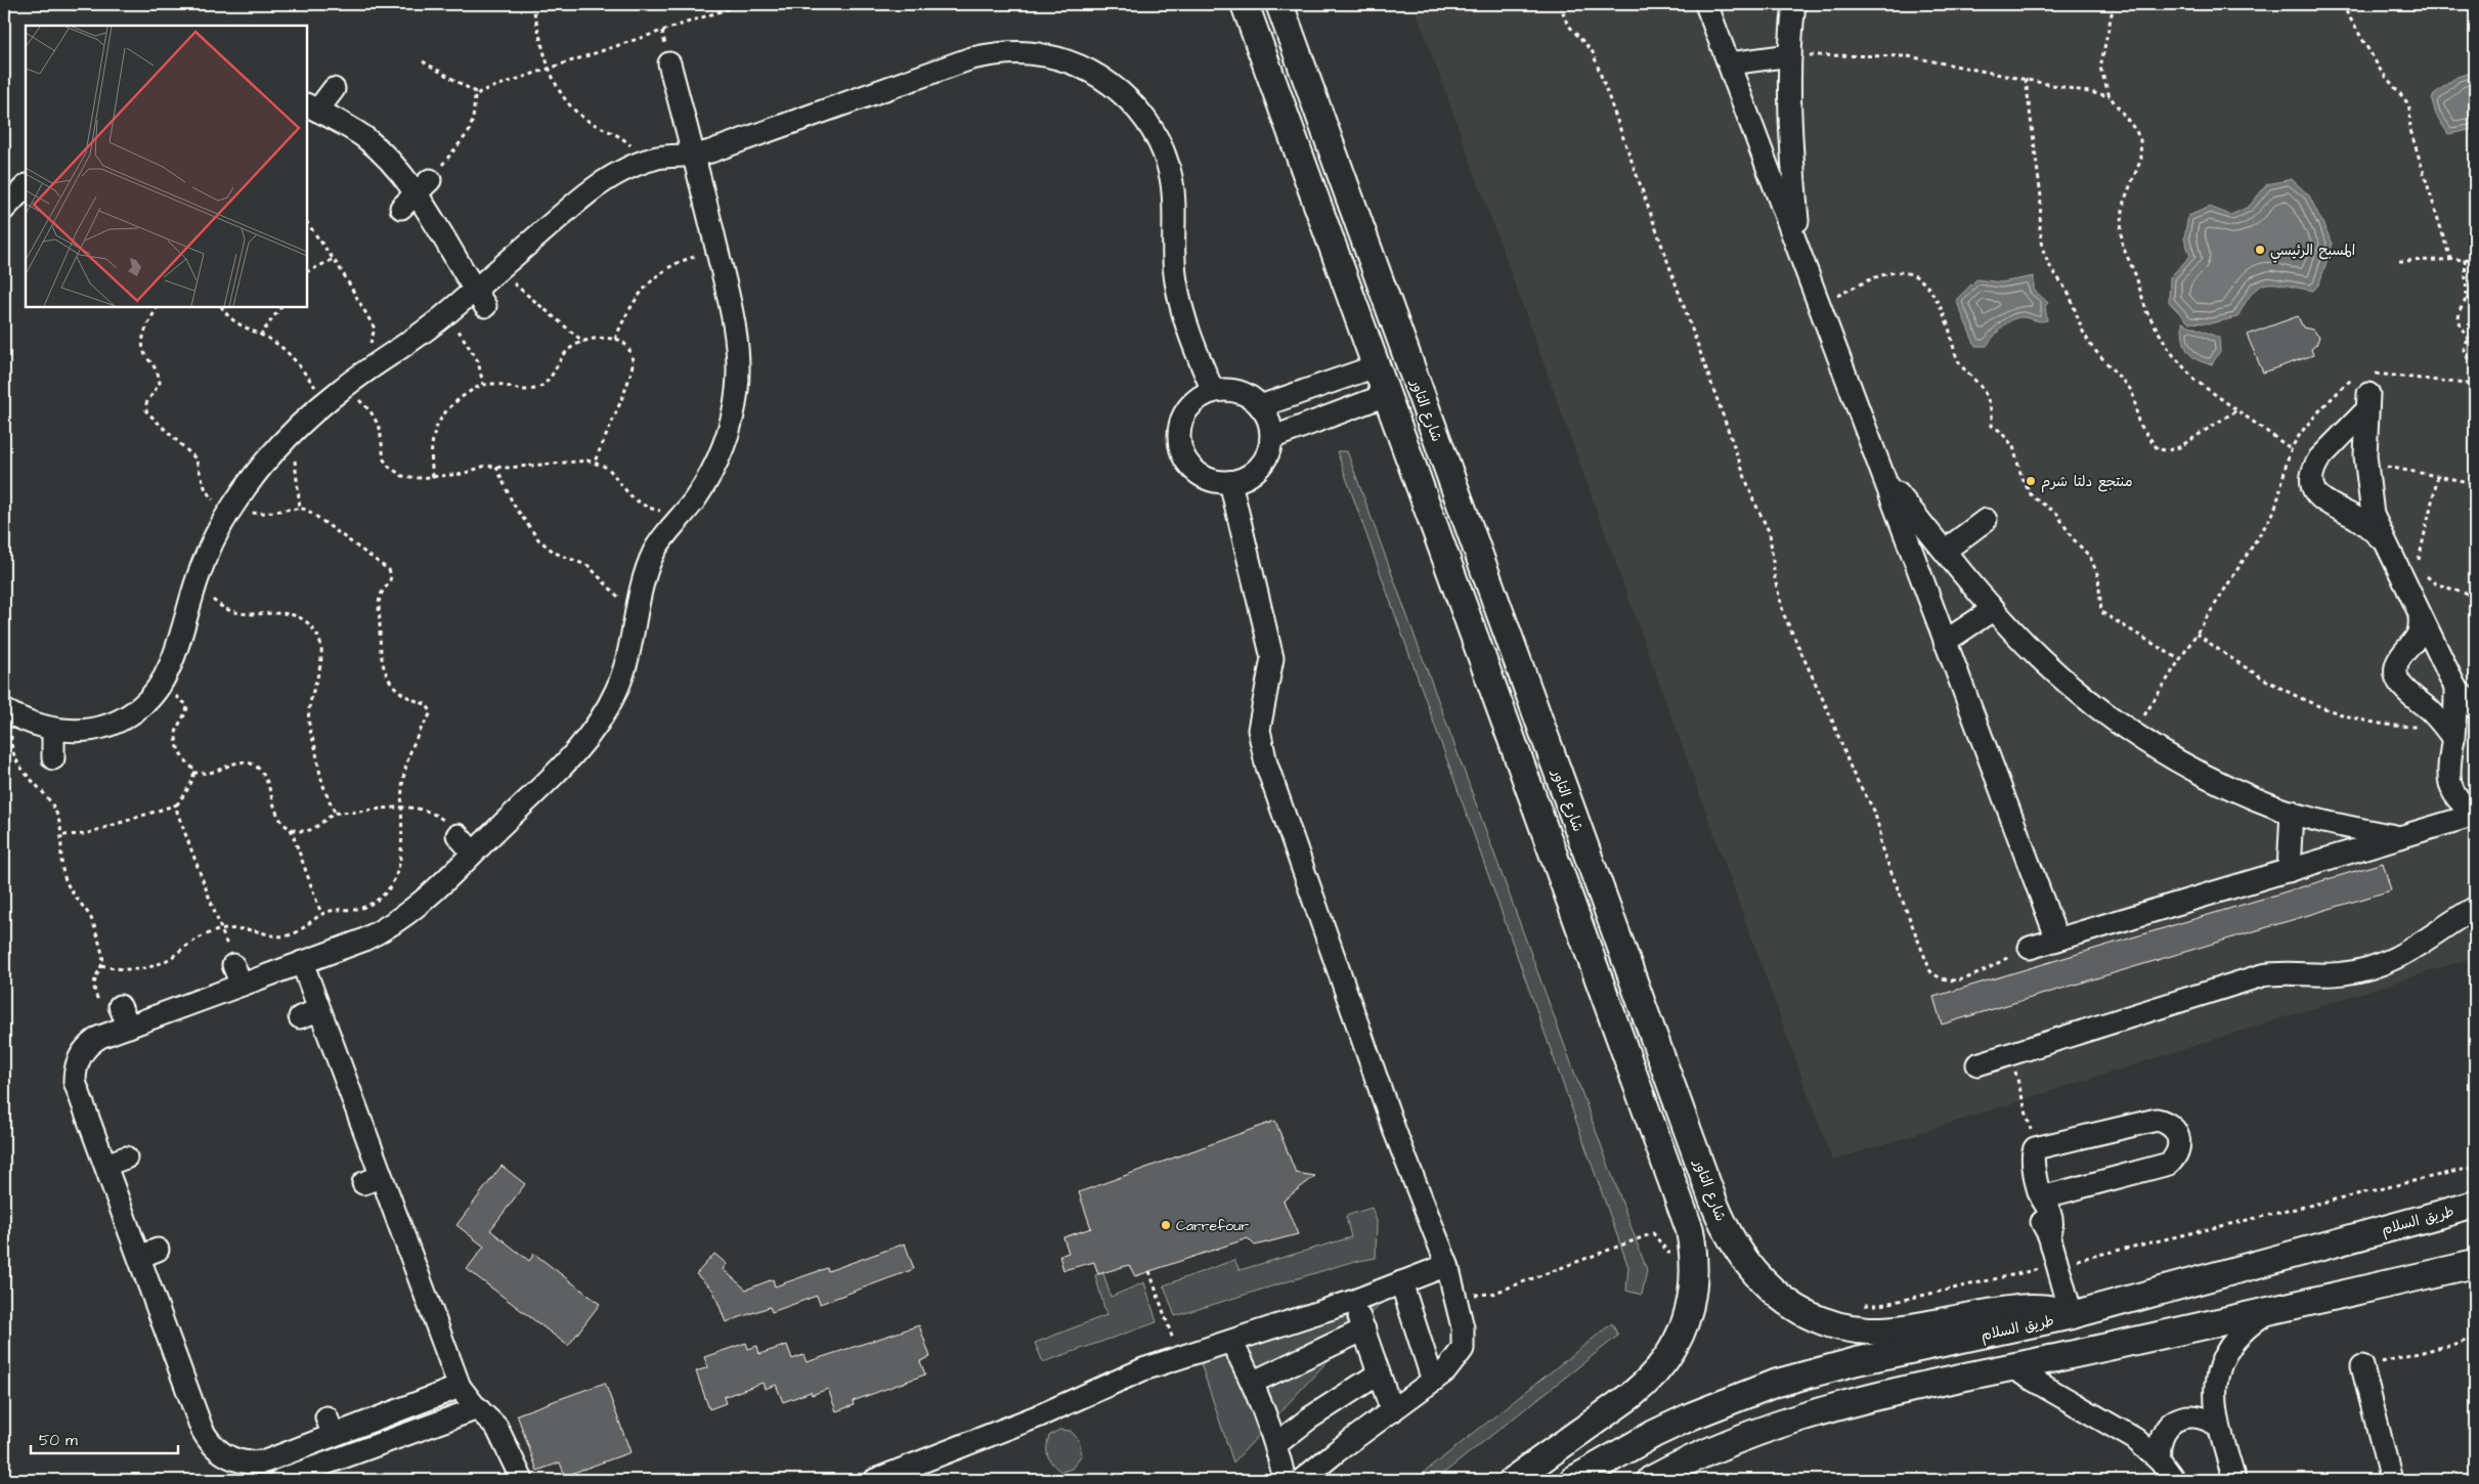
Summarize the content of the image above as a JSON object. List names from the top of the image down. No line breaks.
{"streets":{"main road":["شارع التاور","طريق السلام"]},"crossings":[["شارع التاور","طريق السلام"]],"places":["المسبح الرئيسي","منتجع دلتا شرم","Carrefour"],"scale_bar":"50 m"}
